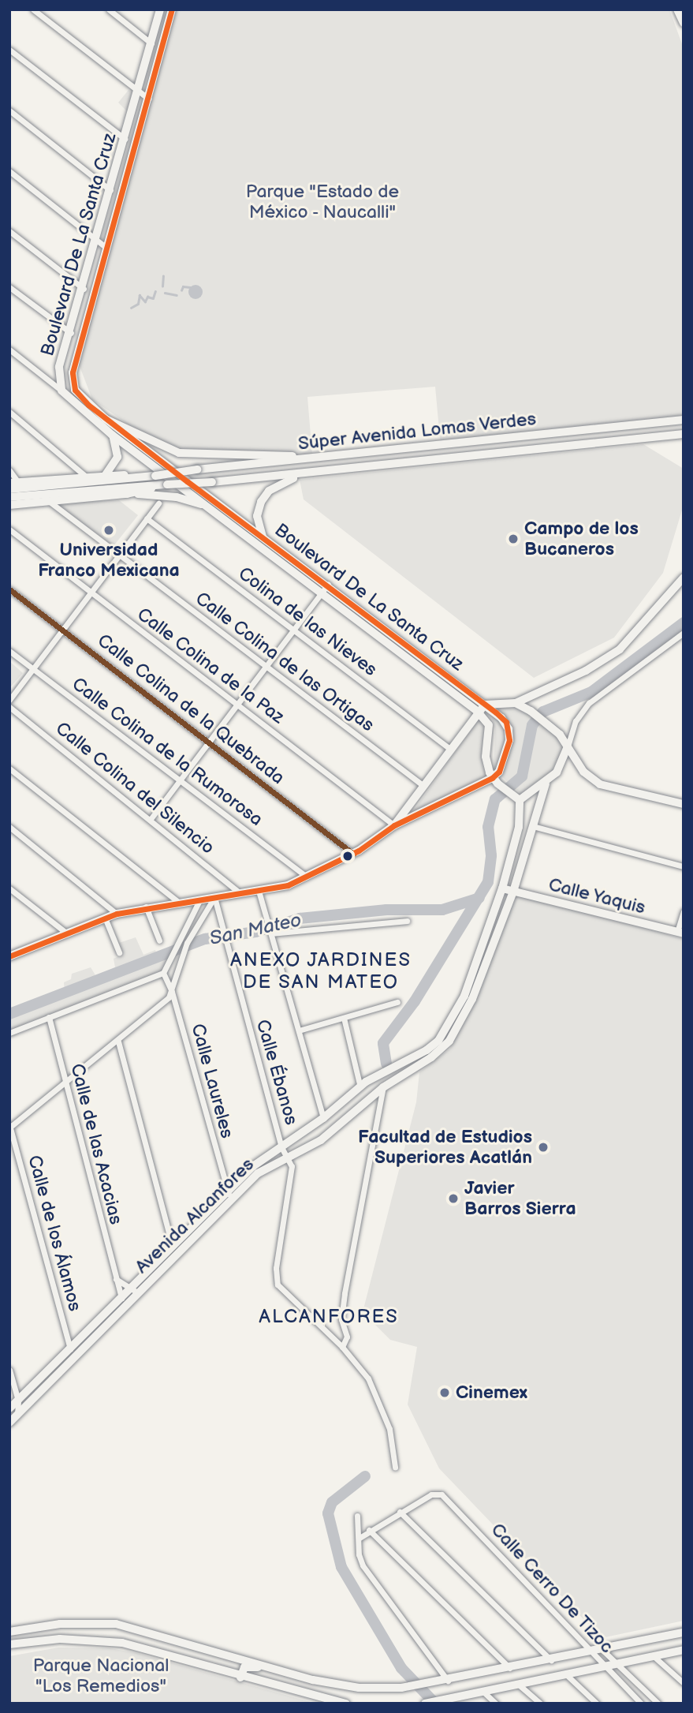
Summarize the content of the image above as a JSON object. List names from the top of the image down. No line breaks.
{"streets":{"main road":["Boulevard De La Santa Cruz","Súper Avenida Lomas Verdes","Calle Yaquis","Avenida Alcanfores"],"street":["Colina de las Nieves","Calle Colina de las Ortigas","Calle Colina de la Paz","Calle Colina de la Quebrada","Calle Colina de la Rumorosa","Calle Colina del Silencio","Calle Ébanos","Calle Laureles","Calle de las Acacias","Calle de los Álamos","Calle Cerro De Tizoc"]},"crossings":[["Súper Avenida Lomas Verdes","Calle Colina de las Ortigas"],["Calle Yaquis","Avenida Alcanfores"],["Calle Ébanos","Avenida Alcanfores"],["Calle Laureles","Avenida Alcanfores"],["Calle de las Acacias","Avenida Alcanfores"],["Avenida Alcanfores","Calle de los Álamos"]],"districts":["ANEXO JARDINES DE SAN MATEO","ALCANFORES"],"water":["San Mateo"],"parks":["Parque \"Estado de México - Naucalli\"","Parque Nacional \"Los Remedios\""],"places":["Universidad Franco Mexicana","Campo de los Bucaneros","Facultad de Estudios Superiores Acatlán","Javier Barros Sierra","Cinemex"]}
